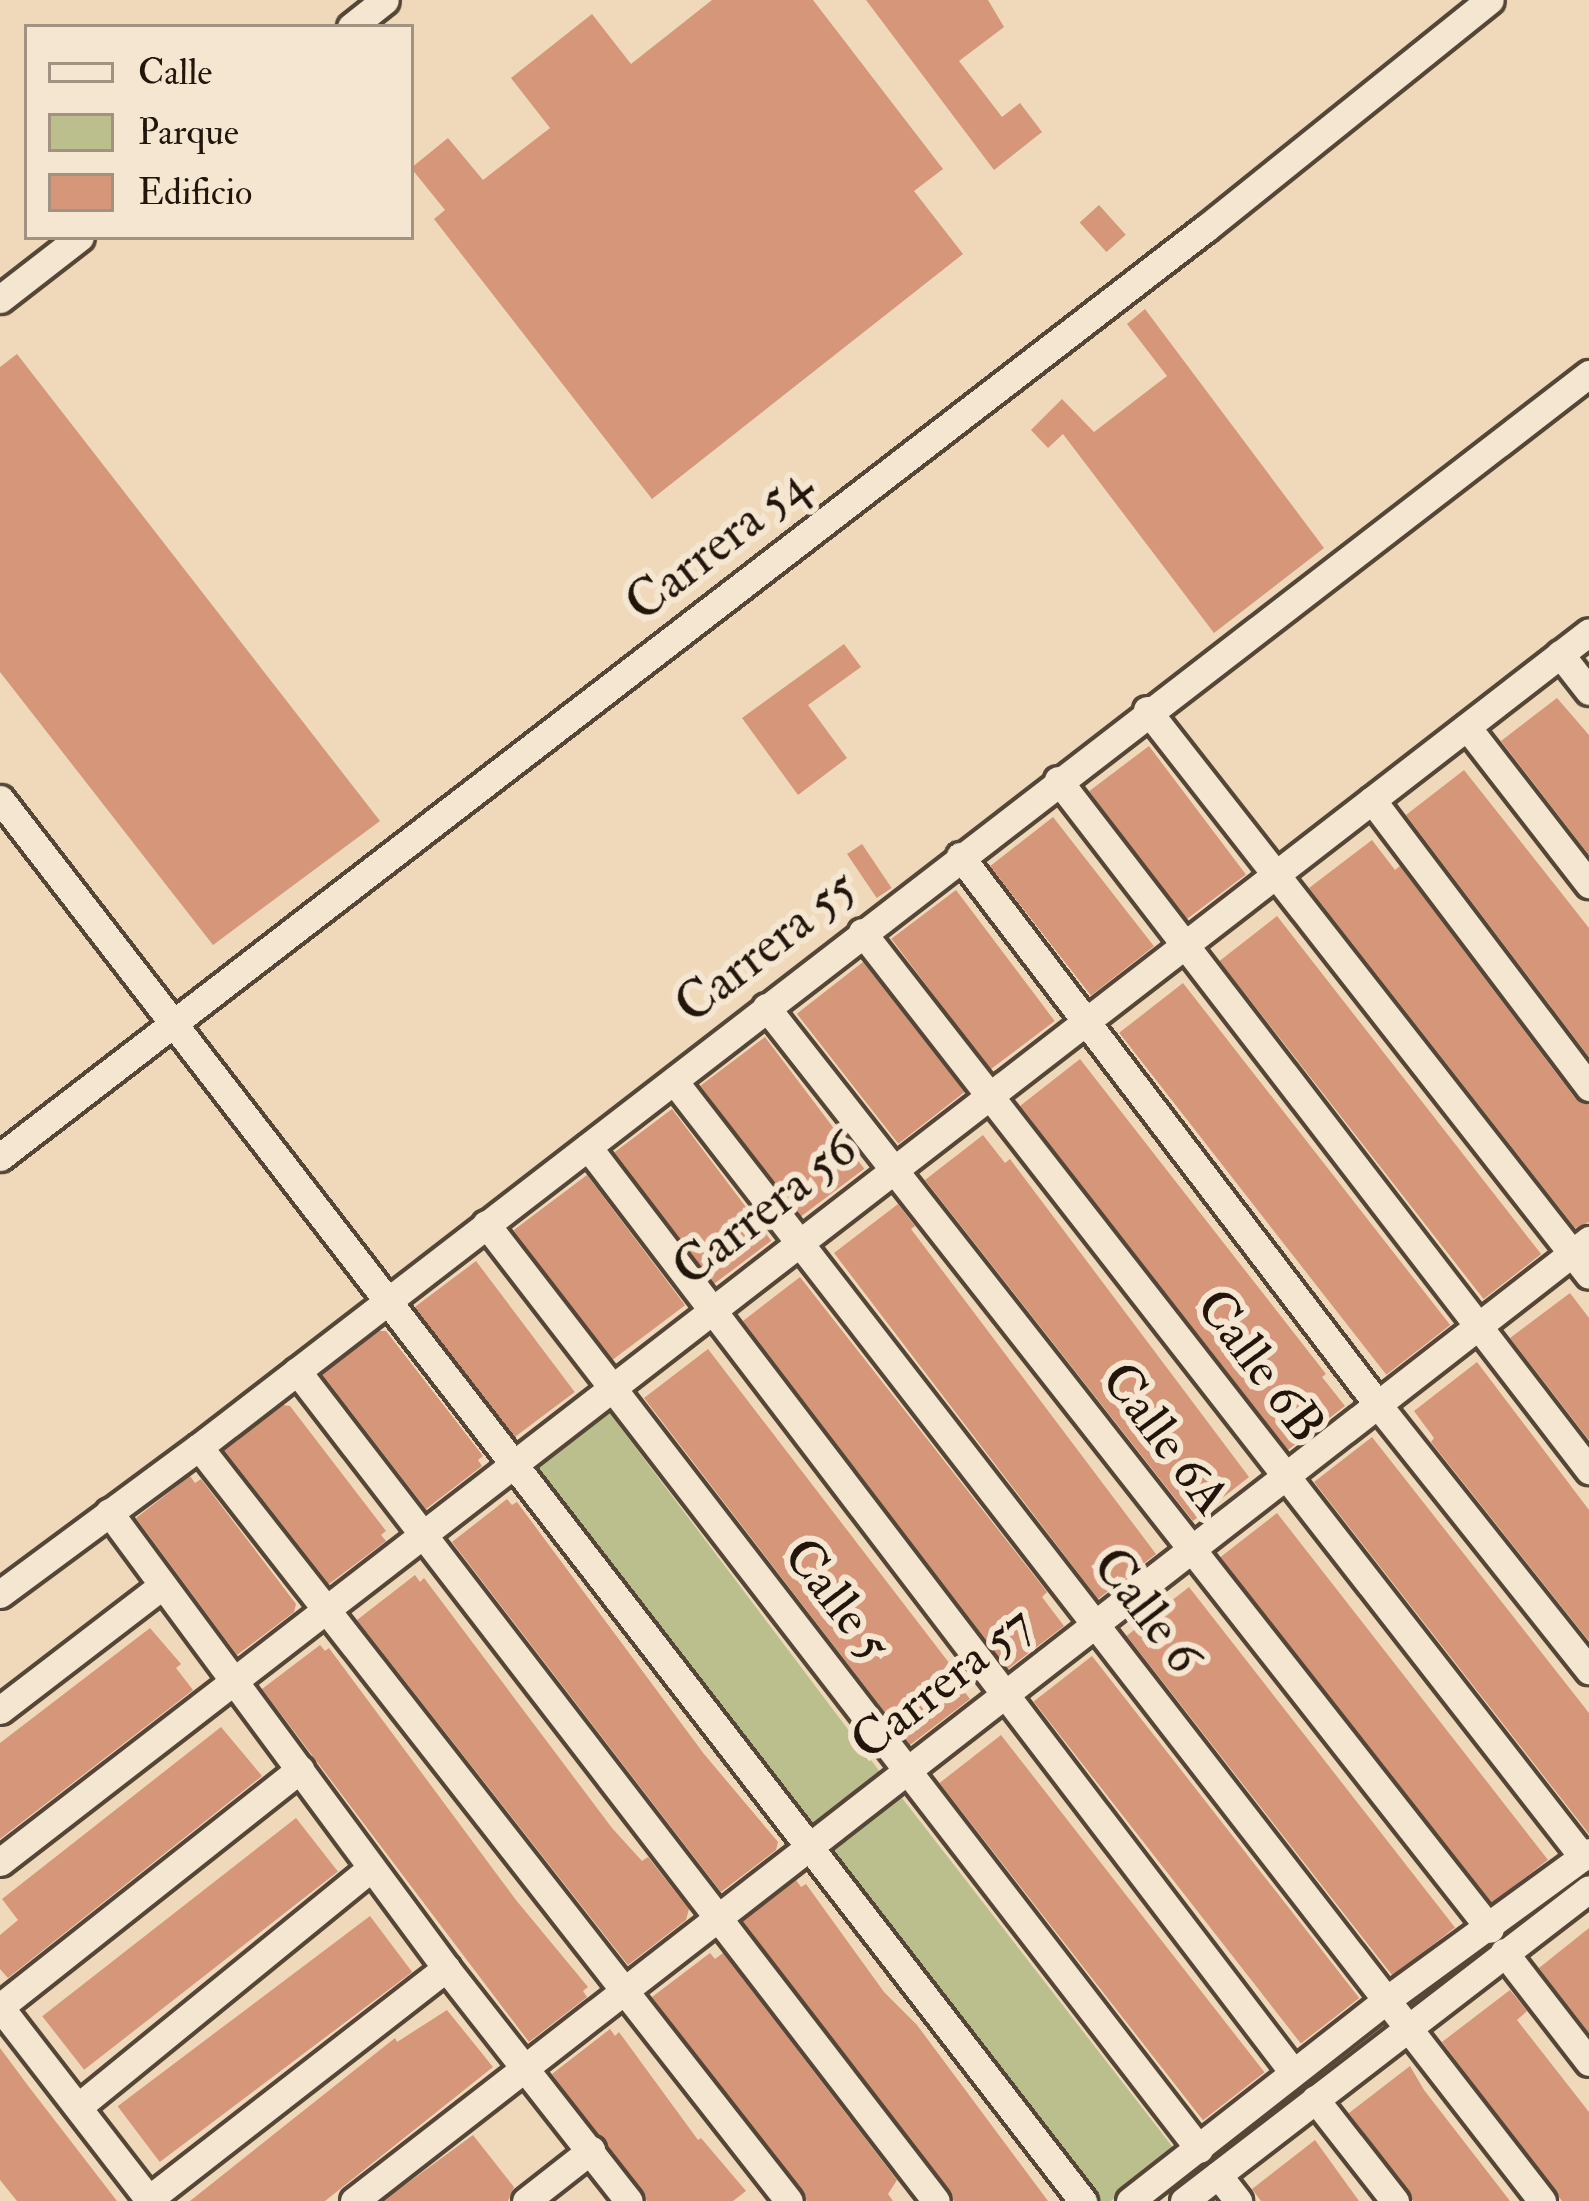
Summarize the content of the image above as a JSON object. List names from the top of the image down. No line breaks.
{"streets":{"street":["Carrera 54","Carrera 55","Carrera 56","Calle 6B","Calle 6A","Calle 5","Calle 6","Carrera 57"]},"crossings":[["Carrera 55","Calle 6B"],["Carrera 55","Calle 6A"],["Carrera 55","Calle 5"],["Carrera 55","Calle 6"],["Carrera 56","Calle 6B"],["Carrera 56","Calle 6A"],["Carrera 56","Calle 5"],["Carrera 56","Calle 6"],["Calle 6B","Carrera 57"],["Calle 6A","Carrera 57"],["Calle 5","Carrera 57"],["Calle 6","Carrera 57"]],"legend":["Calle","Parque","Edificio"]}
